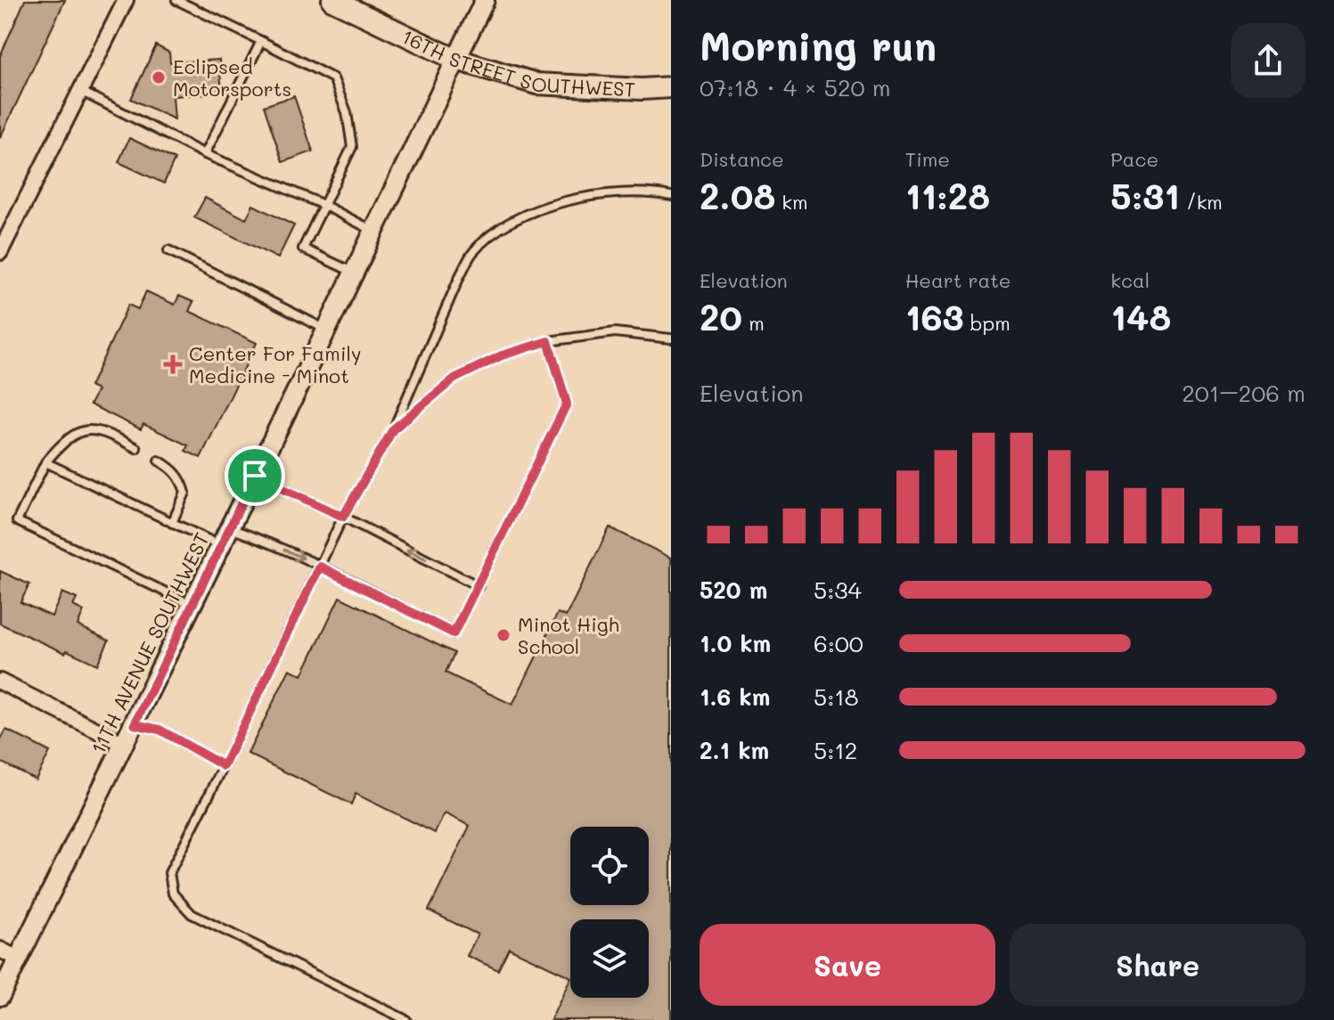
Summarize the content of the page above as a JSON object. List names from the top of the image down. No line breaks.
{"streets":{"main road":["16TH STREET SOUTHWEST"],"street":["11TH AVENUE SOUTHWEST"]},"crossings":[["16TH STREET SOUTHWEST","11TH AVENUE SOUTHWEST"]],"places":{"other":["Eclipsed Motorsports","Minot High School"],"health":["Center For Family Medicine - Minot"]},"page":{"heading":["Morning run","07:18 · 4 × 520 m"],"stats":[["Distance","2.08 km"],["Time","11:28"],["Pace","5:31 /km"],["Elevation","20 m"],["Heart rate","163 bpm"],["kcal","148"]],"chart":["Elevation","201–206 m"],"list":[{"name":"520 m","note":"5:34"},{"name":"1.0 km","note":"6:00"},{"name":"1.6 km","note":"5:18"},{"name":"2.1 km","note":"5:12"}],"buttons":["Save","Share"]}}
